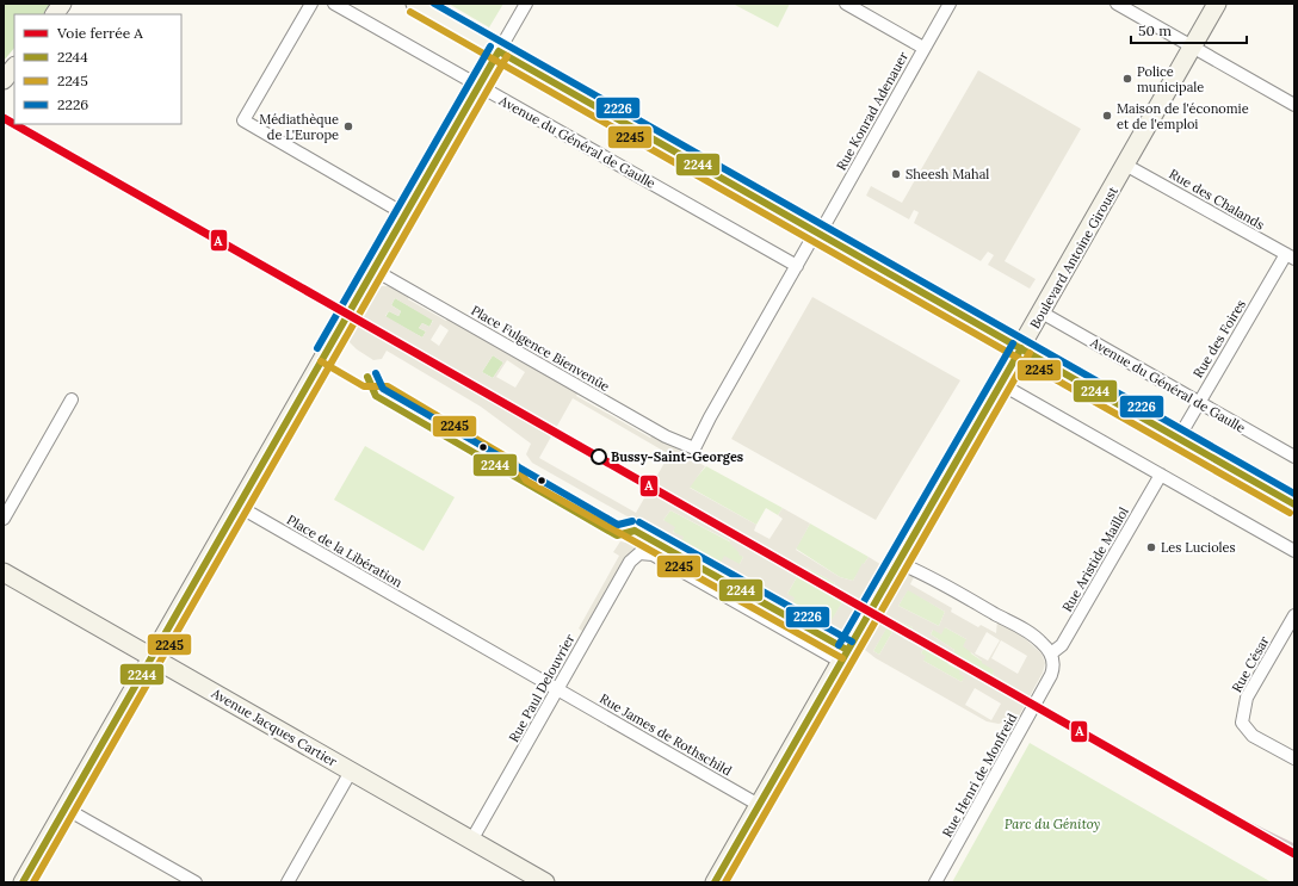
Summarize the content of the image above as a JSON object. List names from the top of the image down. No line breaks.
{"streets":{"street":["Rue Konrad Adenauer","Avenue du Général de Gaulle","Rue des Chalands","Boulevard Antoine Giroust","Rue des Foires","Place Fulgence Bienvenüe","Place de la Libération","Rue Aristide Maillol","Rue César","Rue Paul Delouvrier","Avenue Jacques Cartier","Rue James de Rothschild","Rue Henri de Monfreid"]},"crossings":[["Rue Konrad Adenauer","Avenue du Général de Gaulle"],["Rue Konrad Adenauer","Place Fulgence Bienvenüe"],["Avenue du Général de Gaulle","Boulevard Antoine Giroust"],["Avenue du Général de Gaulle","Rue des Foires"],["Rue des Chalands","Boulevard Antoine Giroust"],["Rue des Chalands","Rue des Foires"],["Boulevard Antoine Giroust","Rue Paul Delouvrier"],["Boulevard Antoine Giroust","Rue James de Rothschild"],["Place de la Libération","Rue Paul Delouvrier"],["Place de la Libération","Rue James de Rothschild"],["Rue Aristide Maillol","Rue Henri de Monfreid"],["Rue Paul Delouvrier","Avenue Jacques Cartier"],["Rue Paul Delouvrier","Rue James de Rothschild"]],"parks":["Parc du Génitoy"],"places":["Police municipale","Maison de l'économie et de l'emploi","Médiathèque de L'Europe","Sheesh Mahal","Bussy-Saint-Georges","Les Lucioles"],"lines":["transit line 2226","transit line 2245","transit line 2244","rail line A"],"legend":["Voie ferrée A","2244","2245","2226"],"scale_bar":"50 m"}
